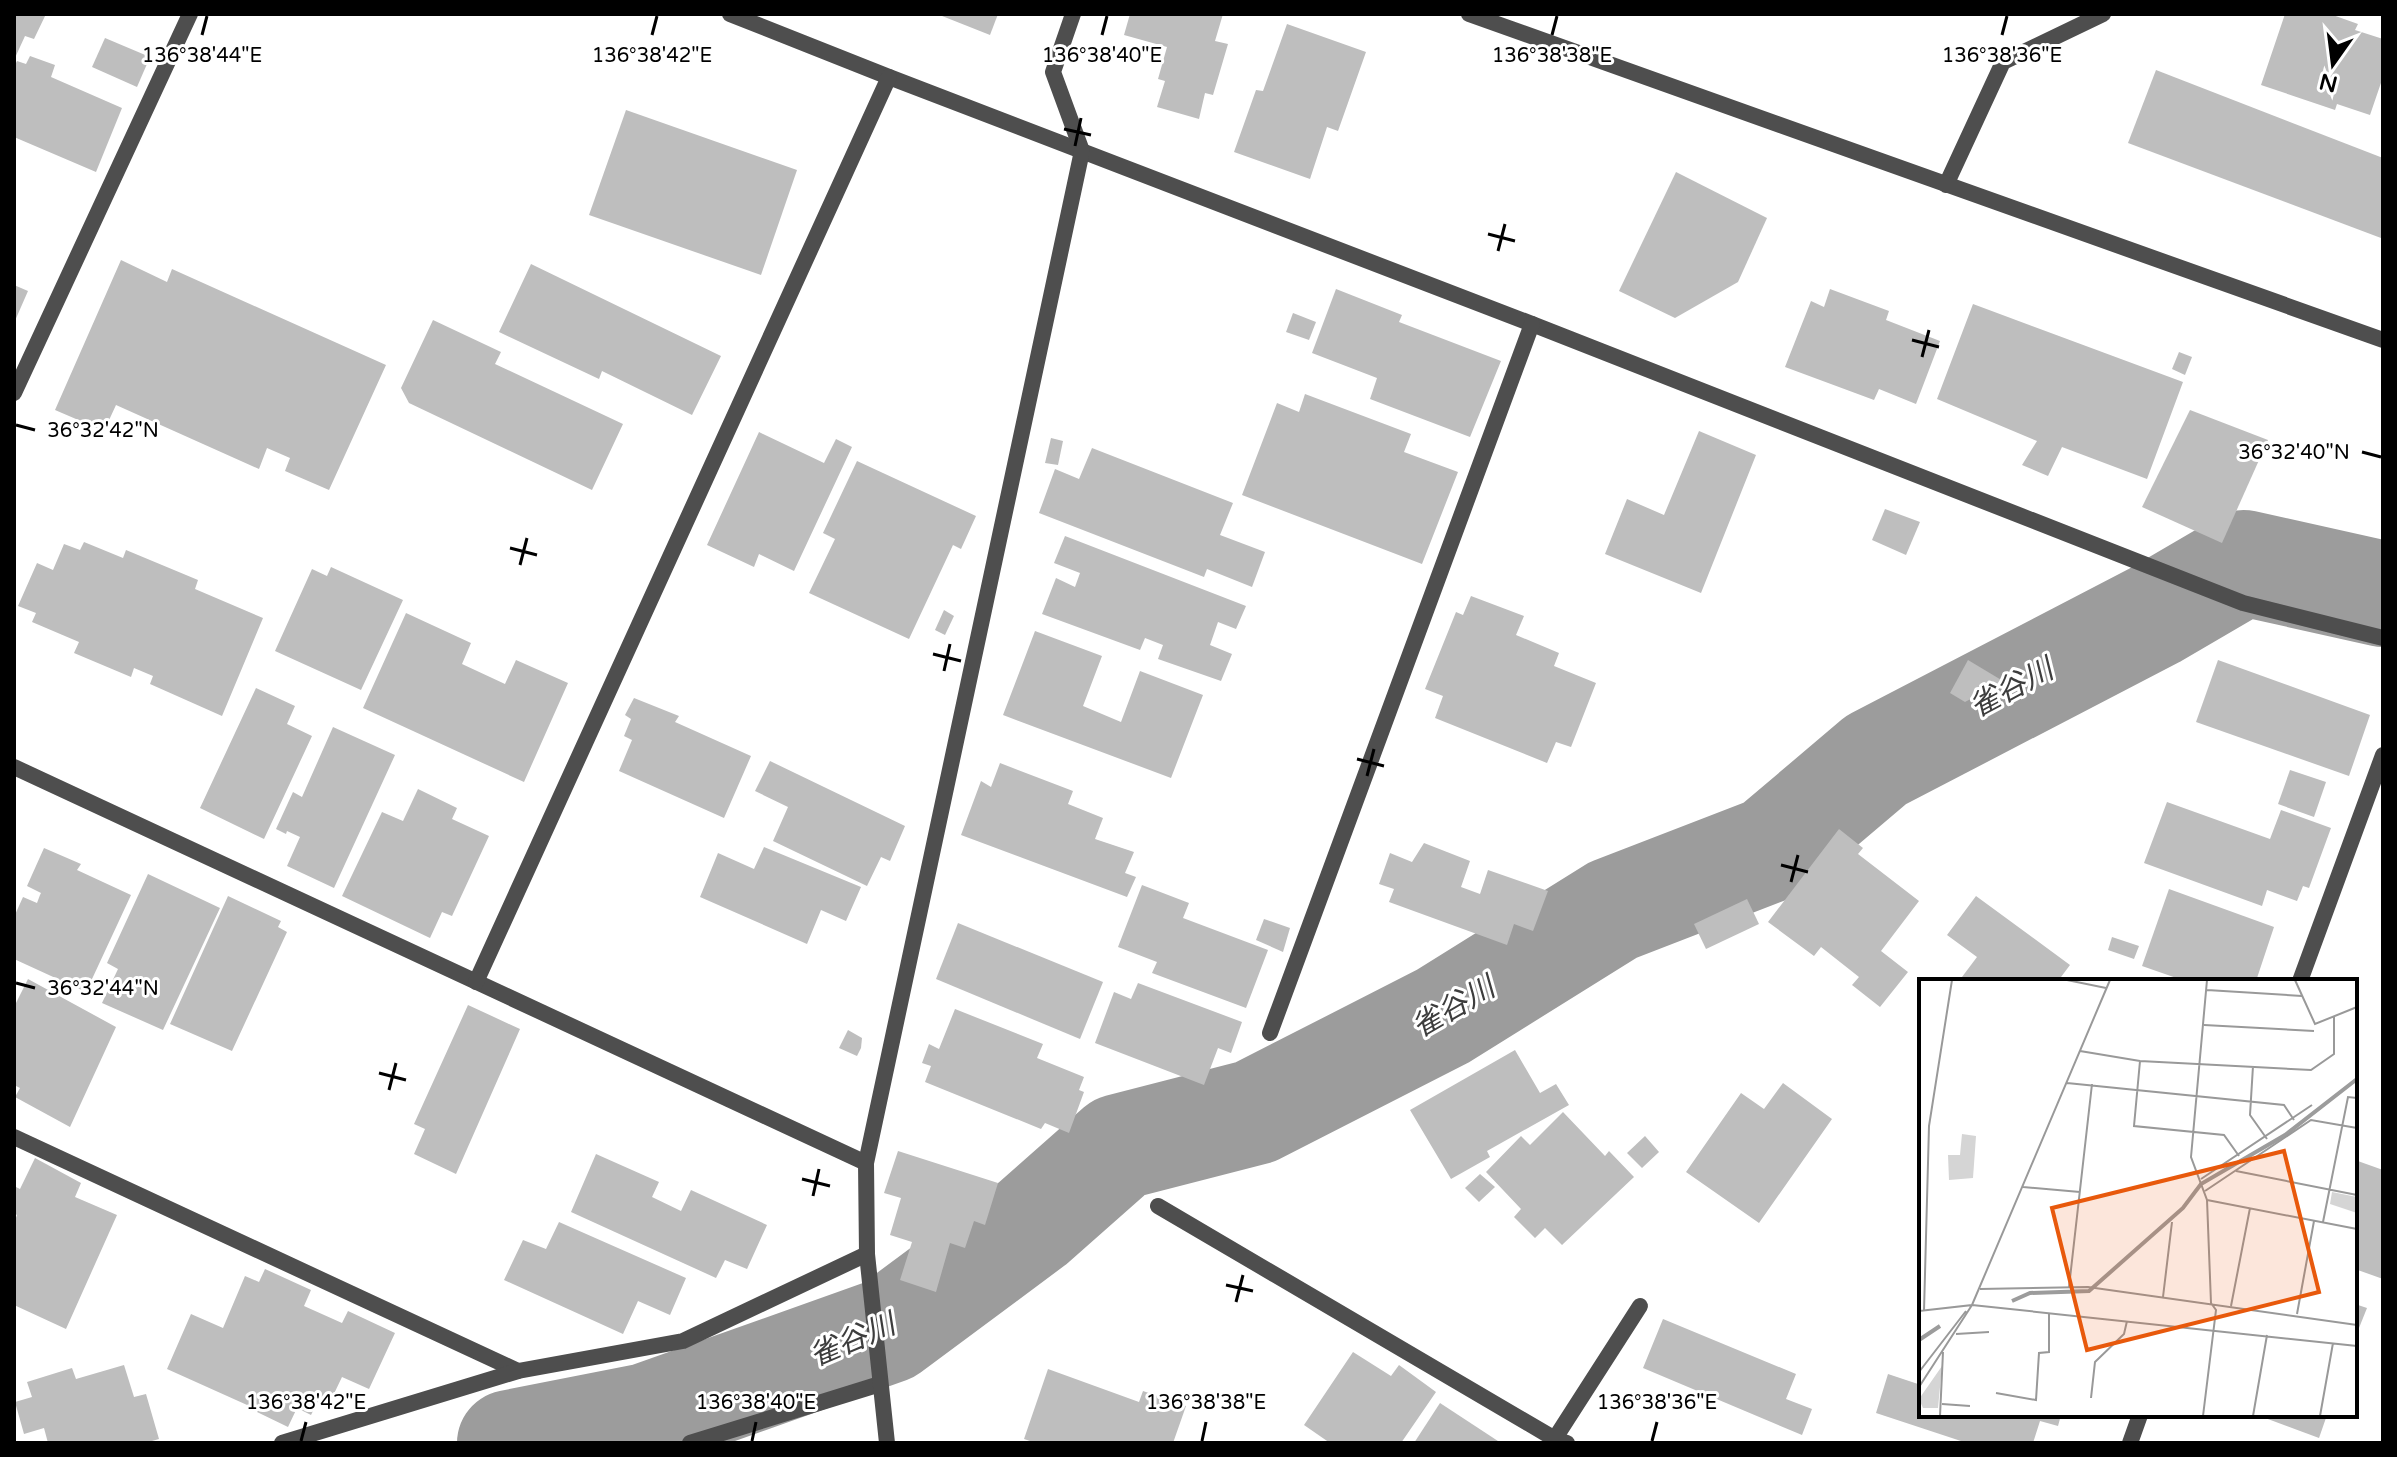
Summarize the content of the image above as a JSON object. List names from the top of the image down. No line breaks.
{"water":["雀谷川"],"north":"bottom","coordinates":["136°38'44\"E","136°38'42\"E","136°38'40\"E","136°38'38\"E","136°38'36\"E","36°32'42\"N","36°32'40\"N","36°32'44\"N"]}
